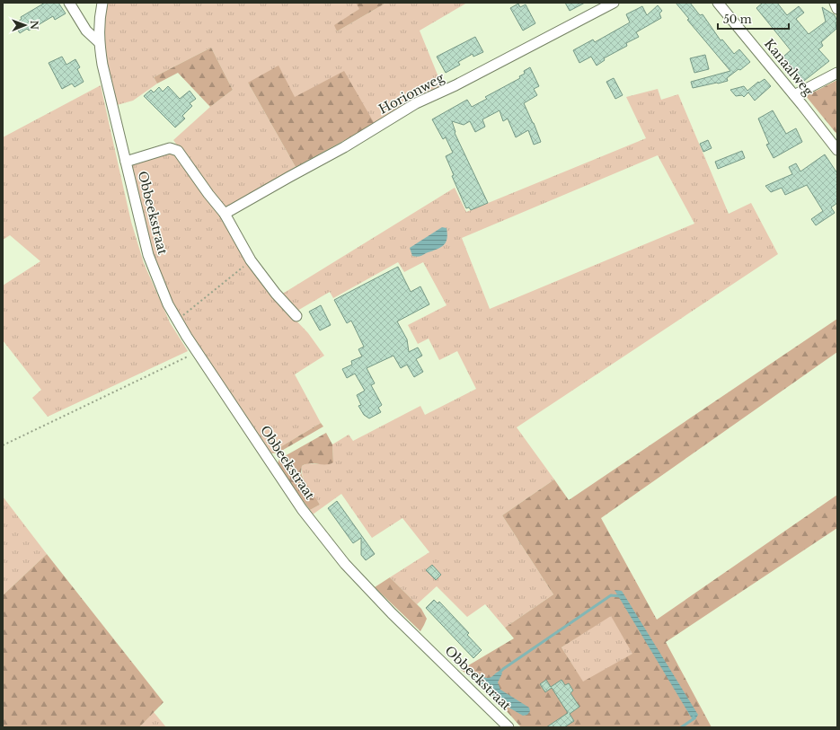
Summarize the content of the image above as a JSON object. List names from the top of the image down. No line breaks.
{"streets":{"street":["Kanaalweg","Horionweg","Obbeekstraat"]},"crossings":[["Horionweg","Obbeekstraat"]],"scale_bar":"50 m","north":"right"}
